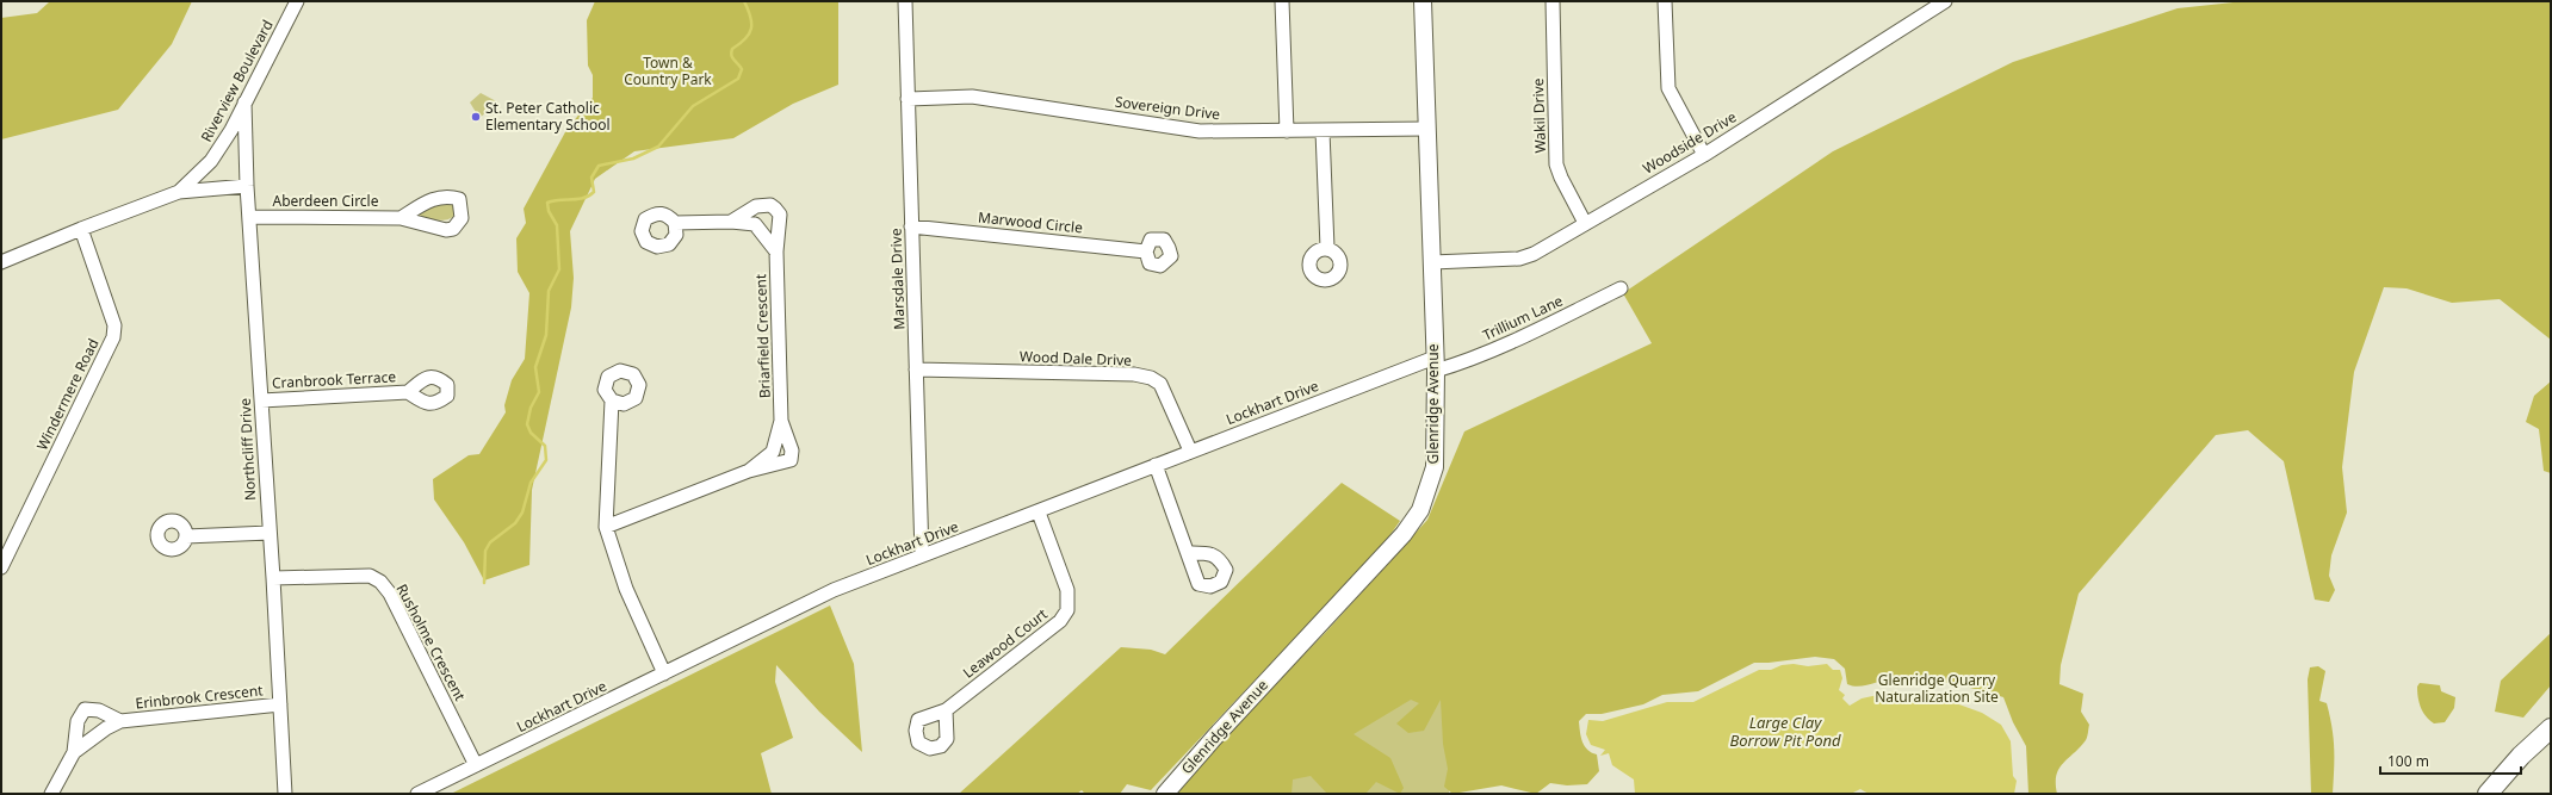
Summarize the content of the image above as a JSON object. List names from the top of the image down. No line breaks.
{"streets":{"main road":["Glenridge Avenue"],"street":["Riverview Boulevard","Sovereign Drive","Wakil Drive","Woodside Drive","Aberdeen Circle","Marwood Circle","Marsdale Drive","Trillium Lane","Briarfield Crescent","Wood Dale Drive","Cranbrook Terrace","Windermere Road","Lockhart Drive","Northcliff Drive","Rusholme Crescent","Leawood Court","Erinbrook Crescent"]},"crossings":[["Riverview Boulevard","Windermere Road"],["Riverview Boulevard","Northcliff Drive"],["Sovereign Drive","Marsdale Drive"],["Sovereign Drive","Glenridge Avenue"],["Wakil Drive","Woodside Drive"],["Woodside Drive","Glenridge Avenue"],["Aberdeen Circle","Northcliff Drive"],["Marwood Circle","Marsdale Drive"],["Marsdale Drive","Wood Dale Drive"],["Marsdale Drive","Lockhart Drive"],["Trillium Lane","Lockhart Drive"],["Trillium Lane","Glenridge Avenue"],["Wood Dale Drive","Lockhart Drive"],["Cranbrook Terrace","Northcliff Drive"],["Lockhart Drive","Glenridge Avenue"],["Lockhart Drive","Rusholme Crescent"],["Lockhart Drive","Leawood Court"],["Northcliff Drive","Rusholme Crescent"],["Northcliff Drive","Erinbrook Crescent"]],"water":["Large Clay Borrow Pit Pond"],"parks":["Town & Country Park","Glenridge Quarry Naturalization Site"],"places":["St. Peter Catholic Elementary School"],"scale_bar":"100 m"}
